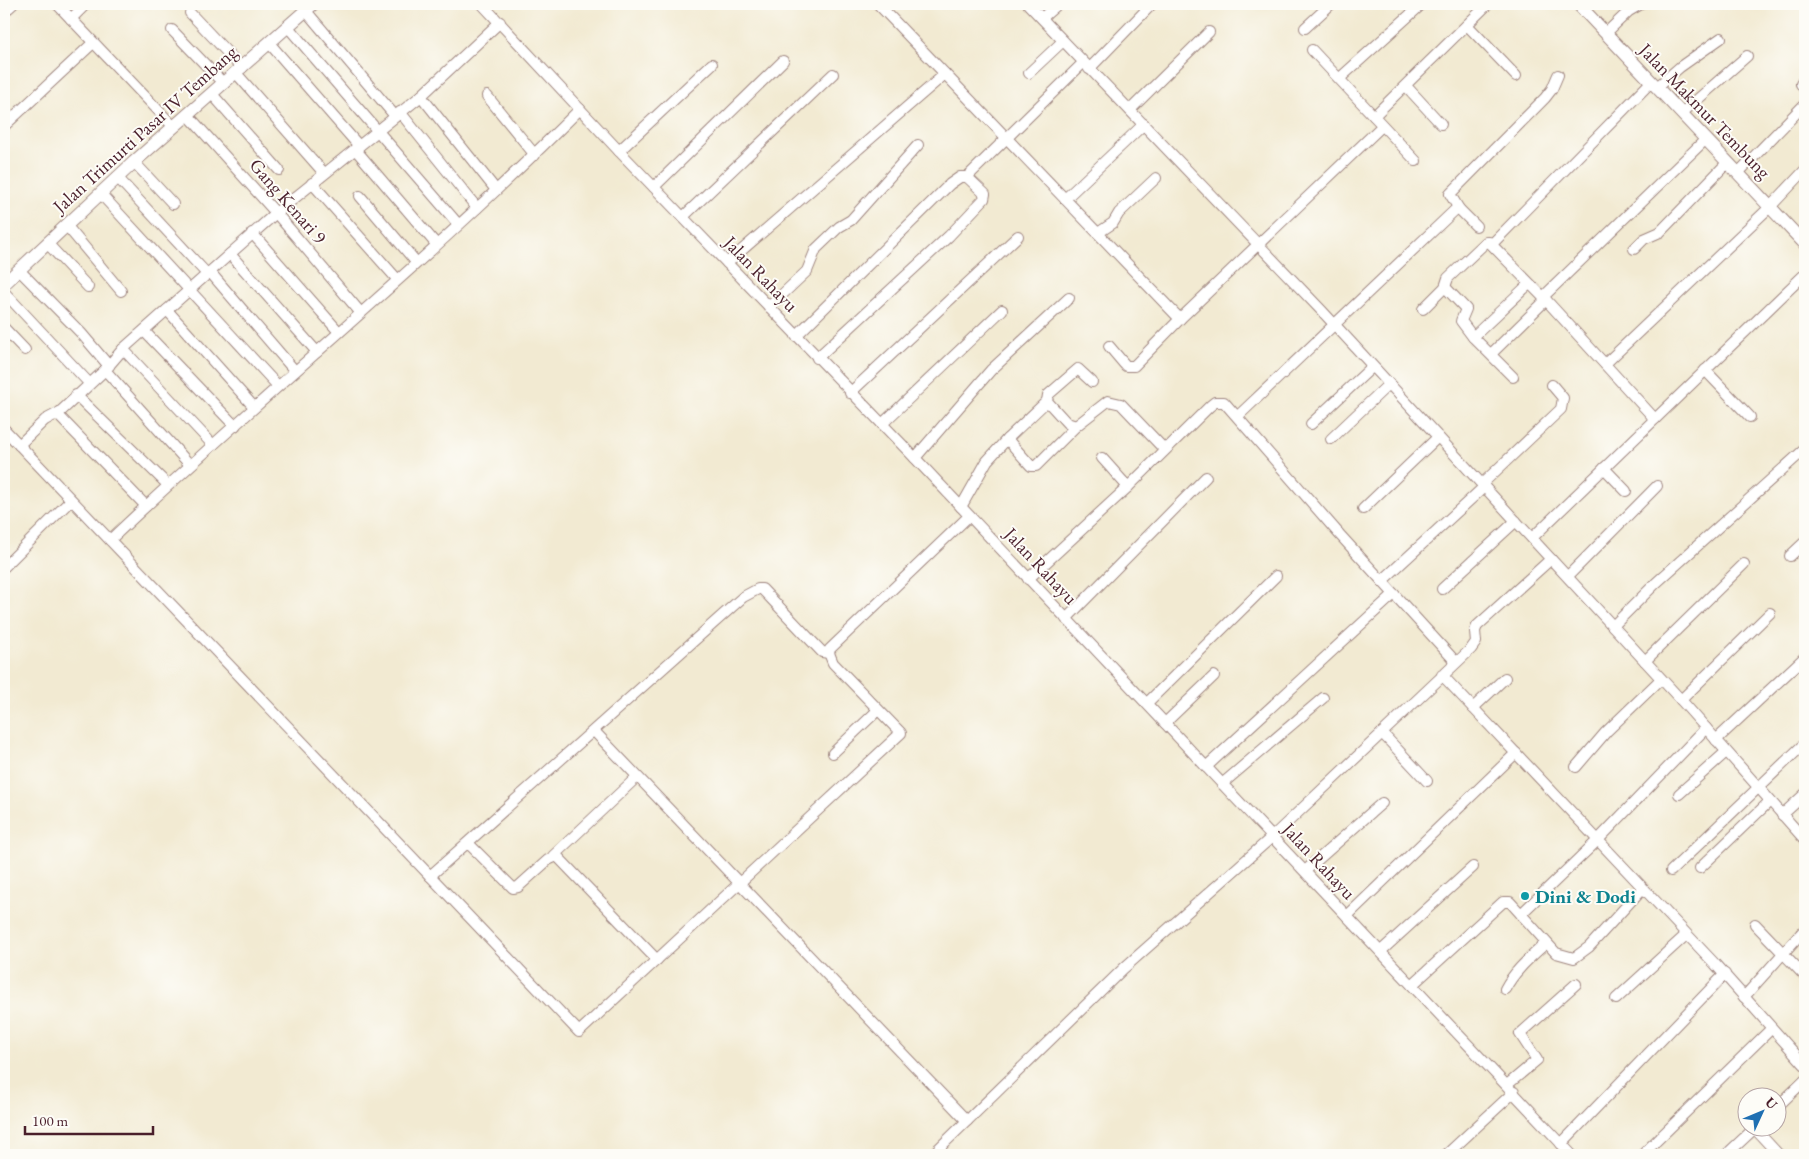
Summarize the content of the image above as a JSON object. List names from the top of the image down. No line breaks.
{"streets":{"street":["Jalan Makmur Tembung","Jalan Trimurti Pasar IV Tembang","Gang Kenari 9","Jalan Rahayu"]},"crossings":[["Jalan Trimurti Pasar IV Tembang","Gang Kenari 9"]],"places":["Dini & Dodi"],"scale_bar":"100 m","north":"top right"}
